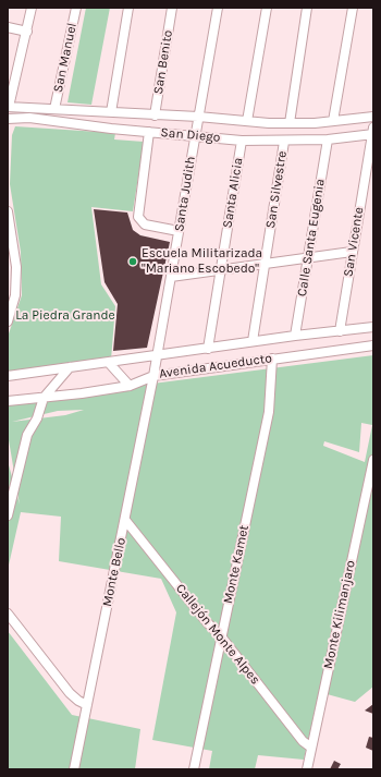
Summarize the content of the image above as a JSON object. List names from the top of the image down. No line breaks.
{"streets":{"street":["San Manuel","San Benito","San Diego","San Silvestre","Santa Alicia","Santa Judith","Calle Santa Eugenia","San Vicente","Avenida Acueducto","Monte Kamet","Monte Bello","Monte Kilimanjaro","Callejón Monte Alpes"]},"crossings":[["San Manuel","San Diego"],["San Benito","San Diego"],["San Diego","San Silvestre"],["San Diego","Santa Alicia"],["San Diego","Santa Judith"],["San Diego","Calle Santa Eugenia"],["San Diego","San Vicente"],["San Silvestre","Avenida Acueducto"],["Santa Alicia","Avenida Acueducto"],["Santa Judith","Avenida Acueducto"],["Santa Judith","Monte Bello"],["Calle Santa Eugenia","Avenida Acueducto"],["San Vicente","Avenida Acueducto"],["Avenida Acueducto","Monte Kamet"],["Avenida Acueducto","Monte Bello"],["Monte Kamet","Callejón Monte Alpes"],["Monte Bello","Callejón Monte Alpes"],["Monte Kilimanjaro","Callejón Monte Alpes"]],"parks":["La Piedra Grande"],"places":["Escuela Militarizada \"Mariano Escobedo\""]}
